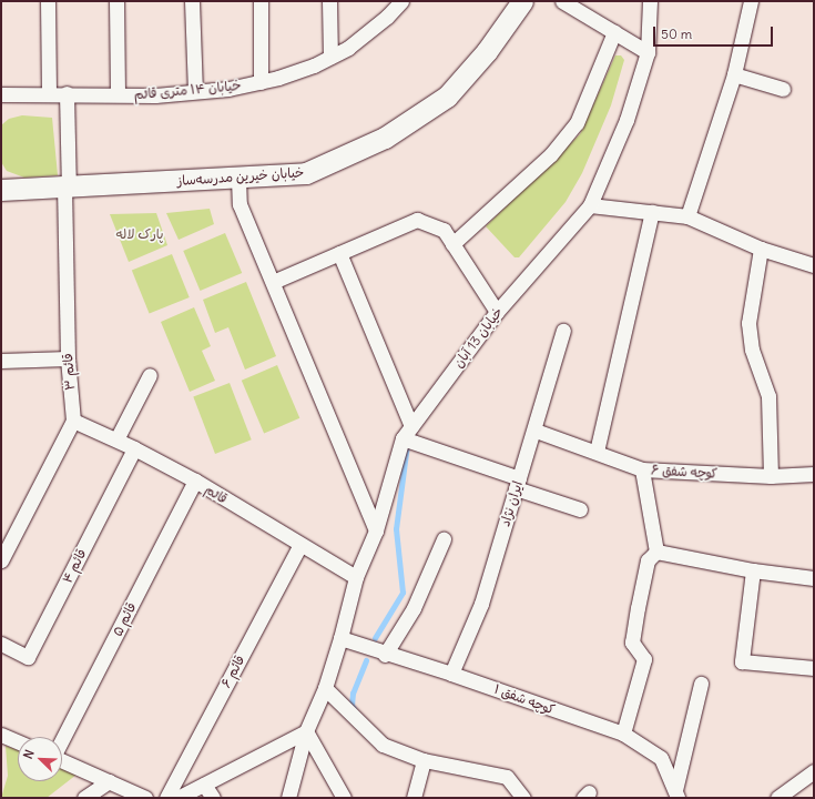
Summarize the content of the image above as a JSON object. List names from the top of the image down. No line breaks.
{"streets":{"main road":["خیابان خیرین مدرسه‌ساز"],"street":["خیابان ۱۴ متری قائم","خیابان 13 آبان","قائم ۳","کوچه شفق ۶","قائم","ایران نژاد","قائم ۴","قائم ۵","قائم ۶","کوچه شفق ۱"]},"crossings":[["خیابان ۱۴ متری قائم","قائم ۳"],["خیابان خیرین مدرسه‌ساز","قائم ۳"],["خیابان 13 آبان","قائم"],["خیابان 13 آبان","کوچه شفق ۱"],["قائم ۳","قائم"],["کوچه شفق ۶","ایران نژاد"],["قائم","قائم ۴"],["قائم","قائم ۵"],["قائم","قائم ۶"],["ایران نژاد","کوچه شفق ۱"]],"parks":["پارک لاله"],"scale_bar":"50 m","north":"top left"}
